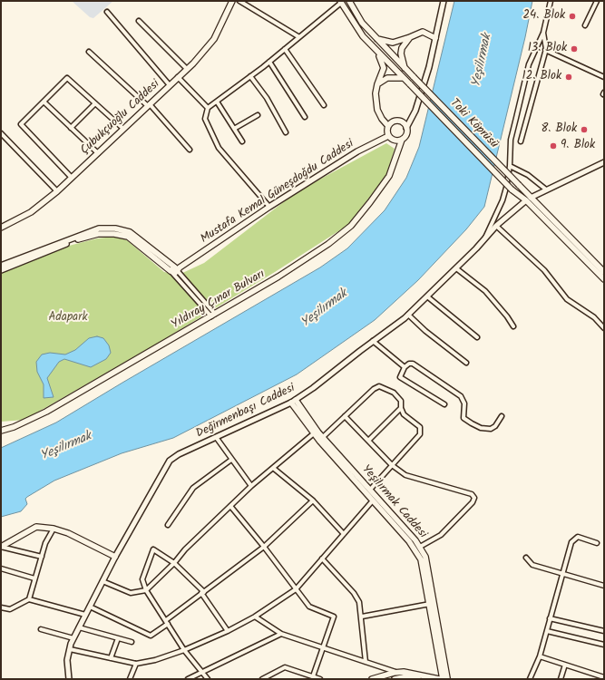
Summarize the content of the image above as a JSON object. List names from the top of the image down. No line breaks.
{"streets":{"main road":["Çubukçuoğlu Caddesi","Toki Köprüsü","Mustafa Kemal Güneşdoğdu Caddesi","Yıldıray Çınar Bulvarı","Yeşilırmak Caddesi"],"street":["Değirmenbaşı Caddesi"]},"crossings":[["Mustafa Kemal Güneşdoğdu Caddesi","Yıldıray Çınar Bulvarı"],["Değirmenbaşı Caddesi","Yeşilırmak Caddesi"]],"water":["Yeşilırmak"],"parks":["Adapark"],"places":["24. Blok","13. Blok","12. Blok","8. Blok","9. Blok"]}
